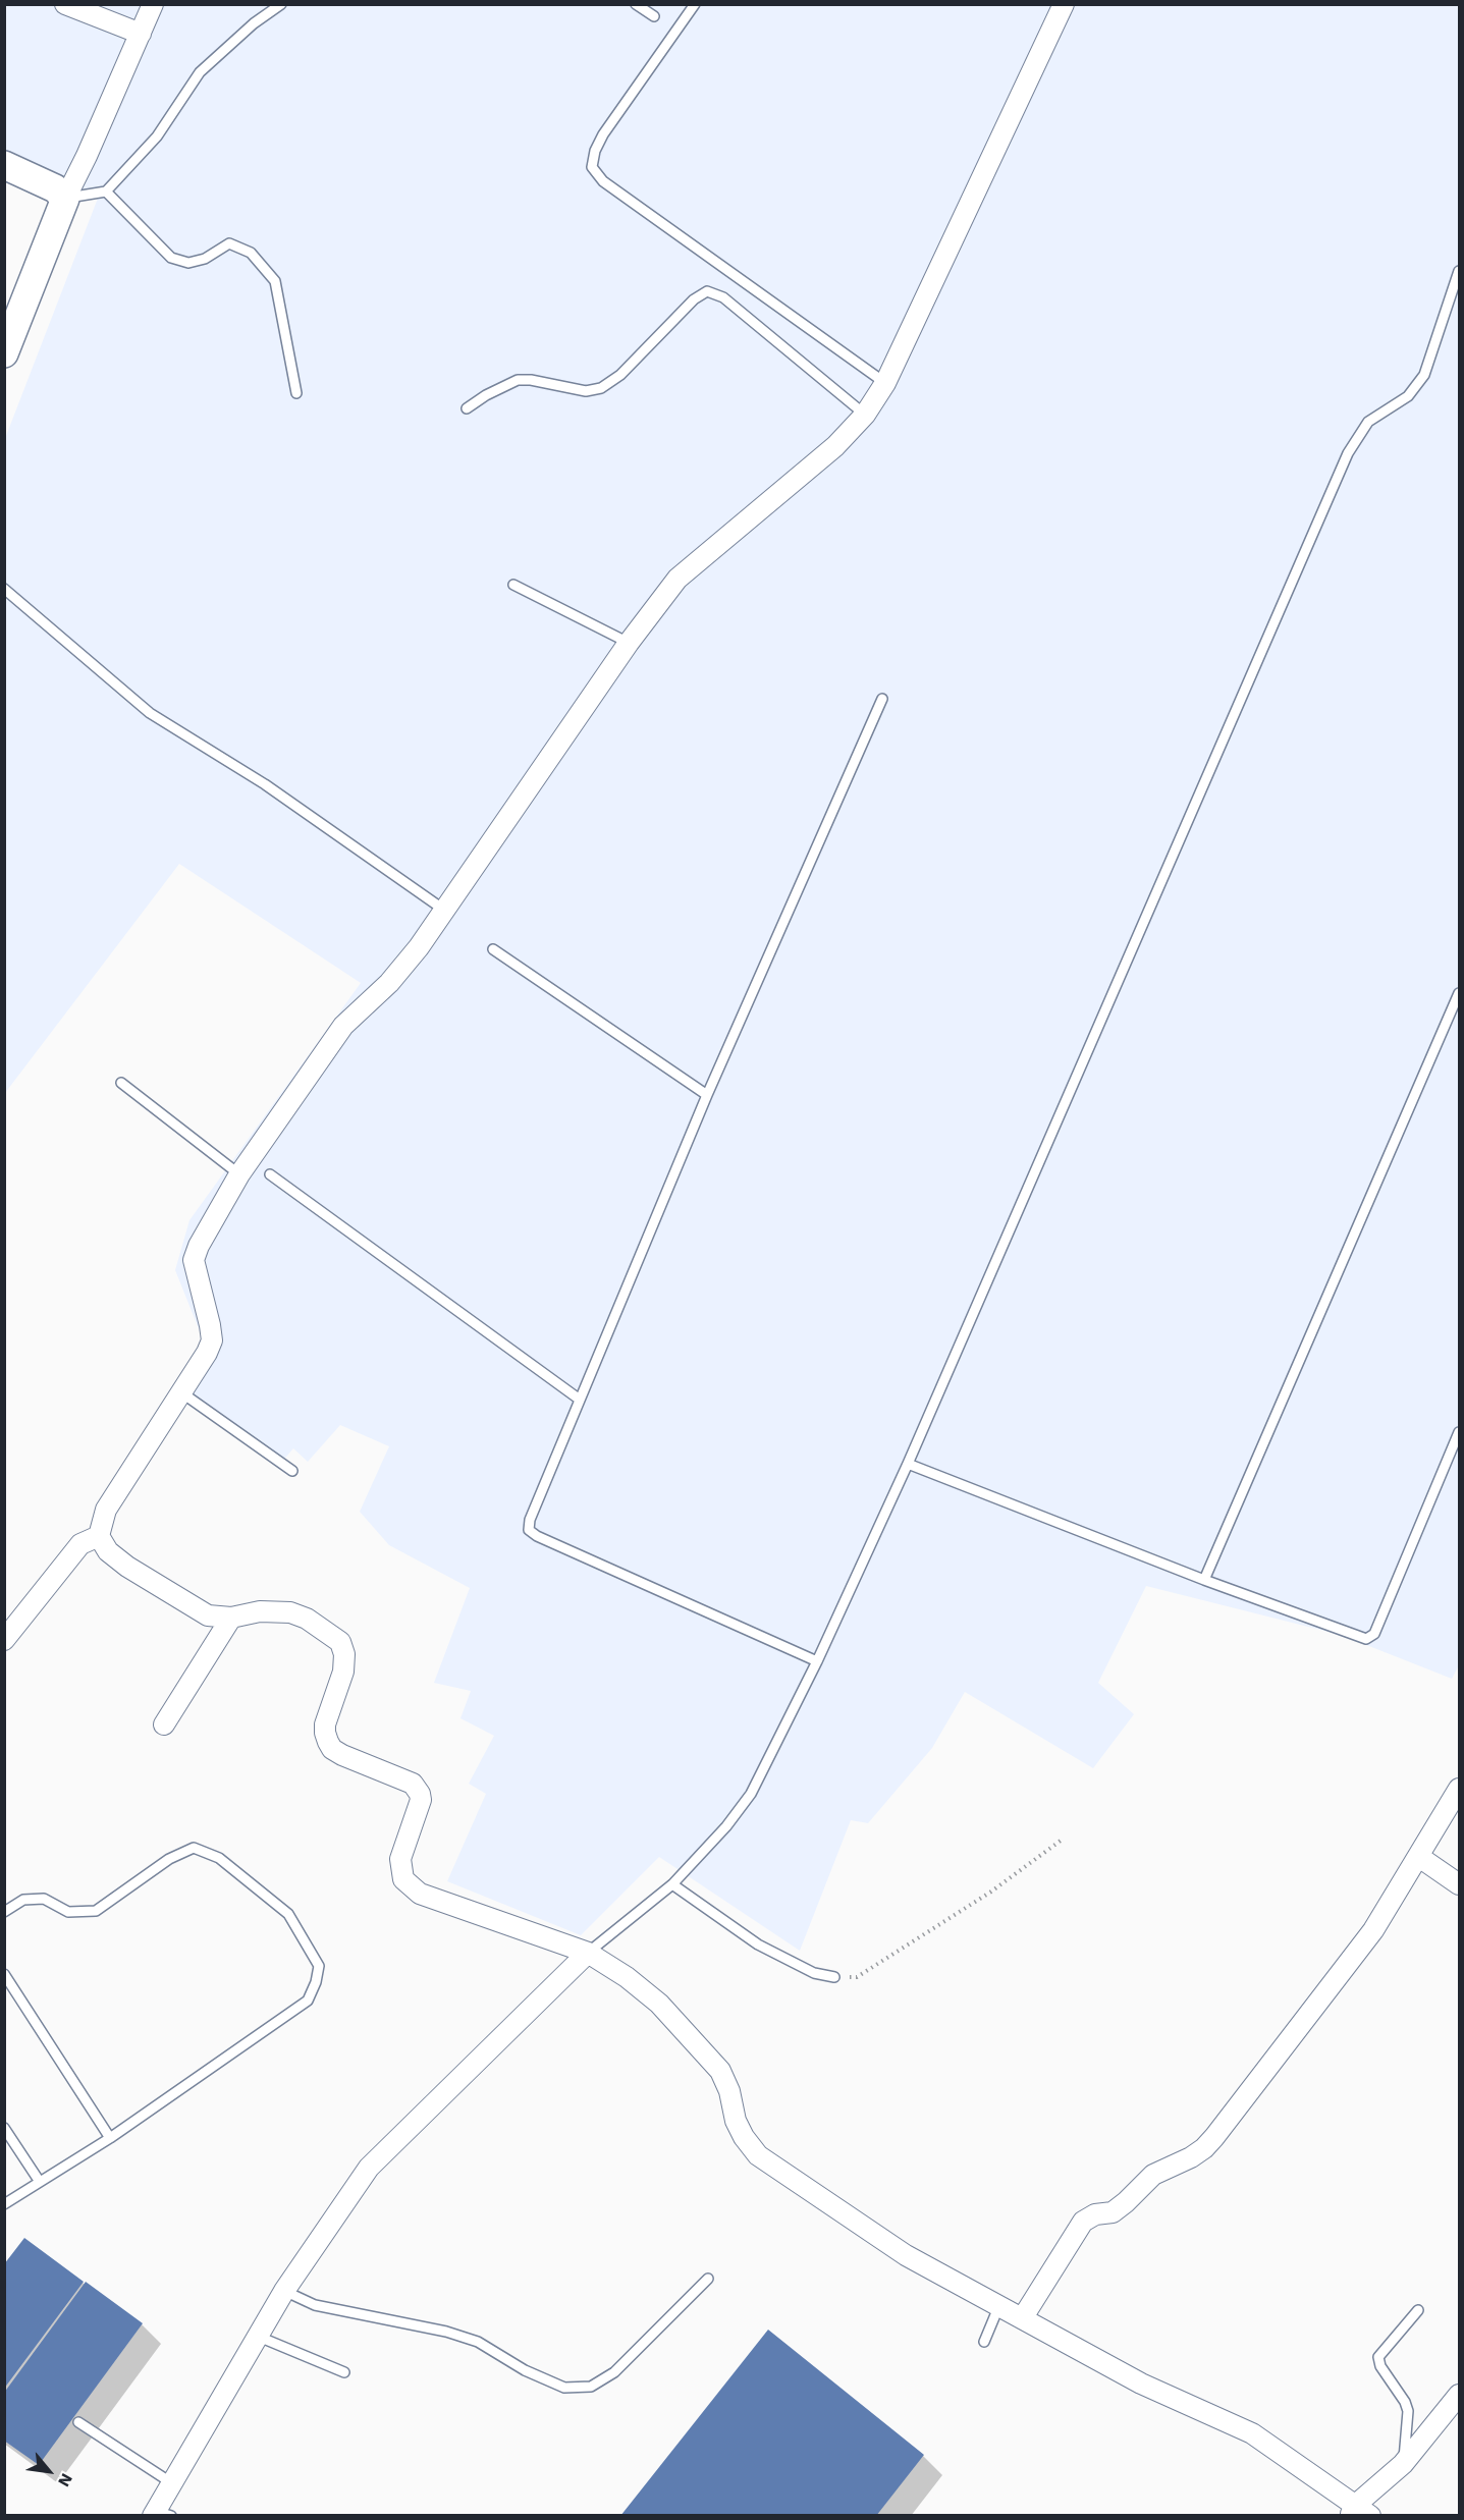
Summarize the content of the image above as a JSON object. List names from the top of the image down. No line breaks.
{"north":"bottom right"}
